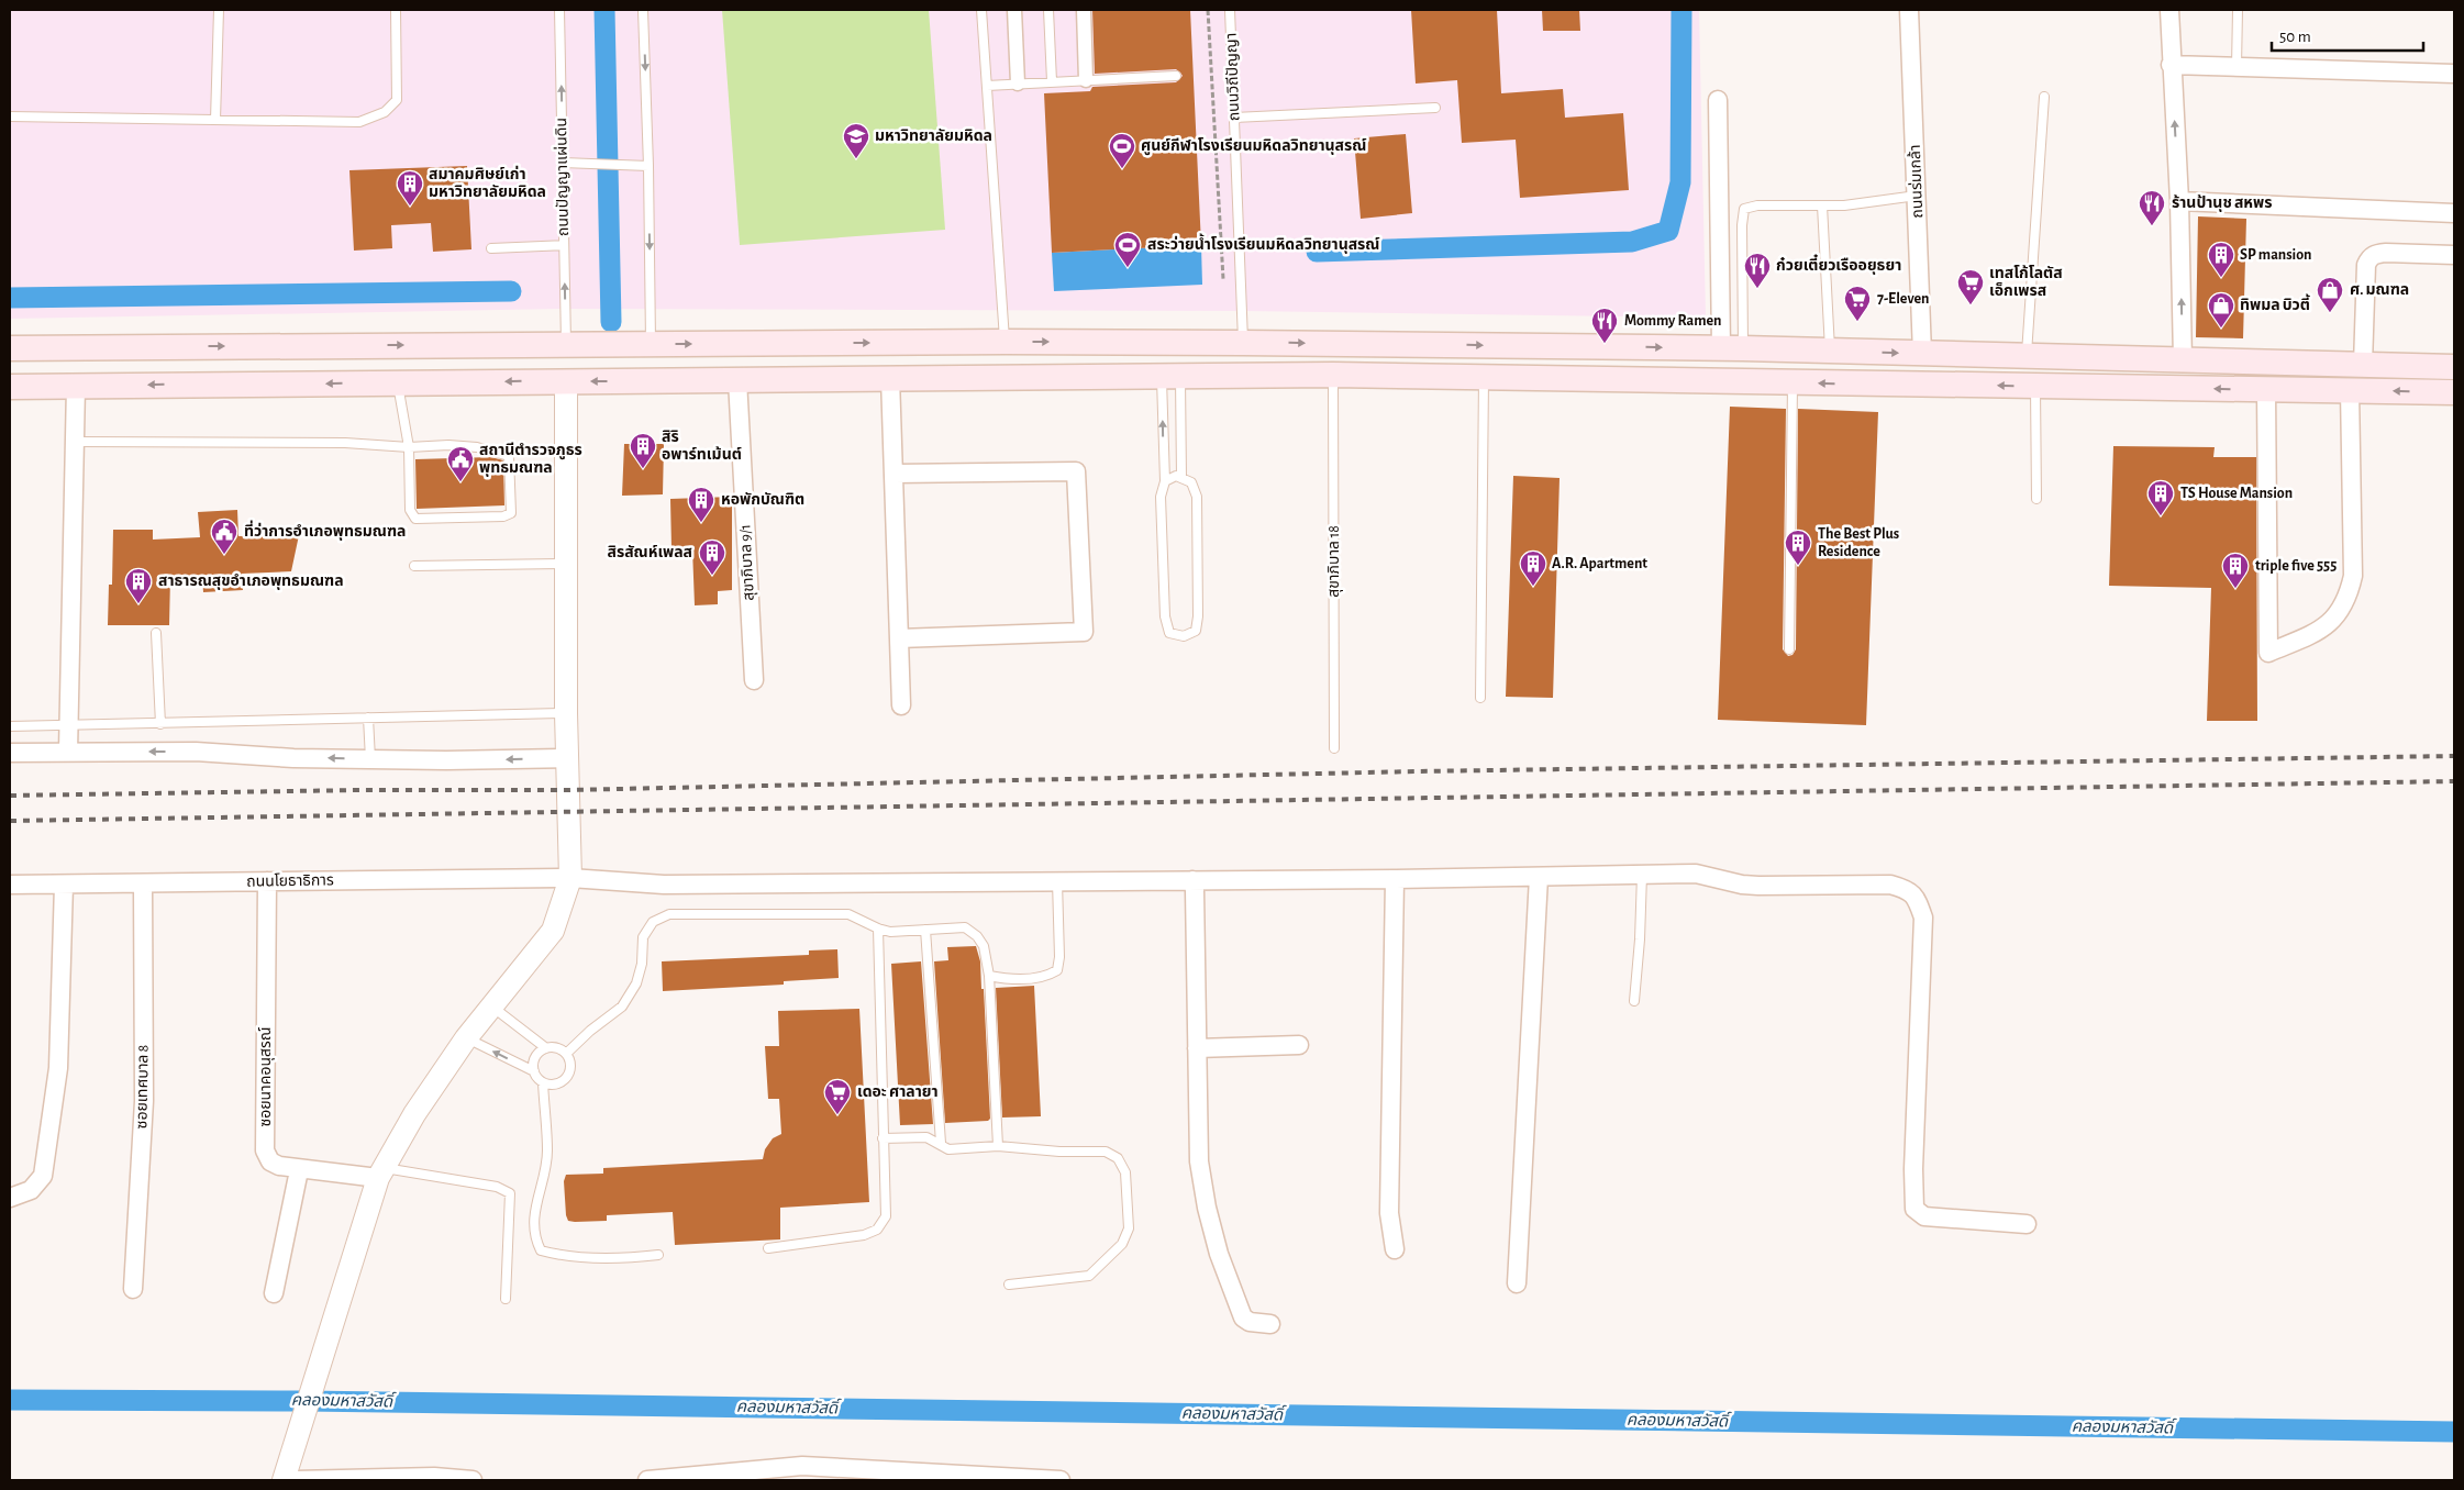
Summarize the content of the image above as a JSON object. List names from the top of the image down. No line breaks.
{"streets":{"street":["ถนนร่มเกล้า","สุขาภิบาล 9/1","ถนนโยธาธิการ","ซอยนาคอนุสรณ์","ซอยเทศบาล 8"],"lane":["ถนนวิถีปัญญา","ถนนปัญญาแผ่นดิน","สุขาภิบาล 18"]},"crossings":[["ถนนโยธาธิการ","ซอยนาคอนุสรณ์"],["ถนนโยธาธิการ","ซอยเทศบาล 8"]],"one_way":["ถนนปัญญาแผ่นดิน"],"water":["คลองมหาสวัสดิ์"],"places":{"school or university":["มหาวิทยาลัยมหิดล"],"sports":["ศูนย์กีฬาโรงเรียนมหิดลวิทยานุสรณ์","สระว่ายน้ำโรงเรียนมหิดลวิทยานุสรณ์"],"building":["สมาคมศิษย์เก่า มหาวิทยาลัยมหิดล","SP mansion","สิริ อพาร์ทเม้นต์","TS House Mansion","หอพักบัณฑิต","The Best Plus Residence","สิรสัณห์เพลส","A.R. Apartment","triple five 555","สาธารณสุขอำเภอพุทธมณฑล"],"restaurant":["ร้านป้านุช สหพร","ก๋วยเตี๋ยวเรืออยุธยา","Mommy Ramen"],"supermarket":["เทสโก้โลตัส เอ็กเพรส","7-Eleven","เดอะ ศาลายา"],"shop":["ศ. มณฑล","ทิพมล บิวตี้"],"public building":["สถานีตำรวจภูธร พุทธมณฑล","ที่ว่าการอำเภอพุทธมณฑล"]},"scale_bar":"50 m"}
